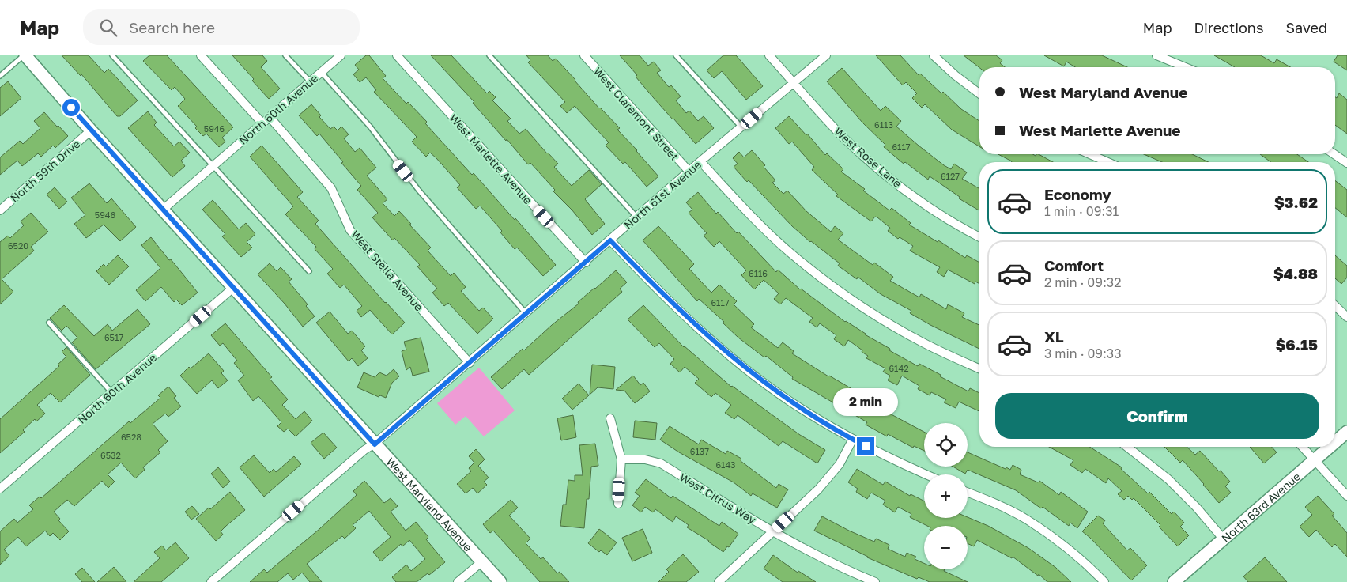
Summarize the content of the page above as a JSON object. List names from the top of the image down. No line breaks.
{"streets":{"street":["North 60th Avenue","West Claremont Street","West Rose Lane","West Marlette Avenue","North 59th Drive","North 61st Avenue","West Stella Avenue","West Citrus Way","West Maryland Avenue","North 63rd Avenue"]},"crossings":[["North 60th Avenue","West Stella Avenue"],["North 60th Avenue","West Maryland Avenue"],["West Claremont Street","North 61st Avenue"],["West Rose Lane","North 61st Avenue"],["West Marlette Avenue","North 61st Avenue"],["North 59th Drive","West Maryland Avenue"],["North 61st Avenue","West Stella Avenue"],["North 61st Avenue","West Maryland Avenue"]],"house_numbers":["6113","5946","6117","6127","5946","6520","6116","6117","6517","6142","6528","6137","6532","6143"],"page":{"header":"Map","search":"Search here","nav":["Map","Directions","Saved"],"banner":["West Maryland Avenue","West Marlette Avenue"],"list":[{"name":"Economy","note":"1 min · 09:31","value":"$3.62"},{"name":"Comfort","note":"2 min · 09:32","value":"$4.88"},{"name":"XL","note":"3 min · 09:33","value":"$6.15"}],"buttons":"Confirm","bubble":"2 min","map_buttons":["+","−"]}}
